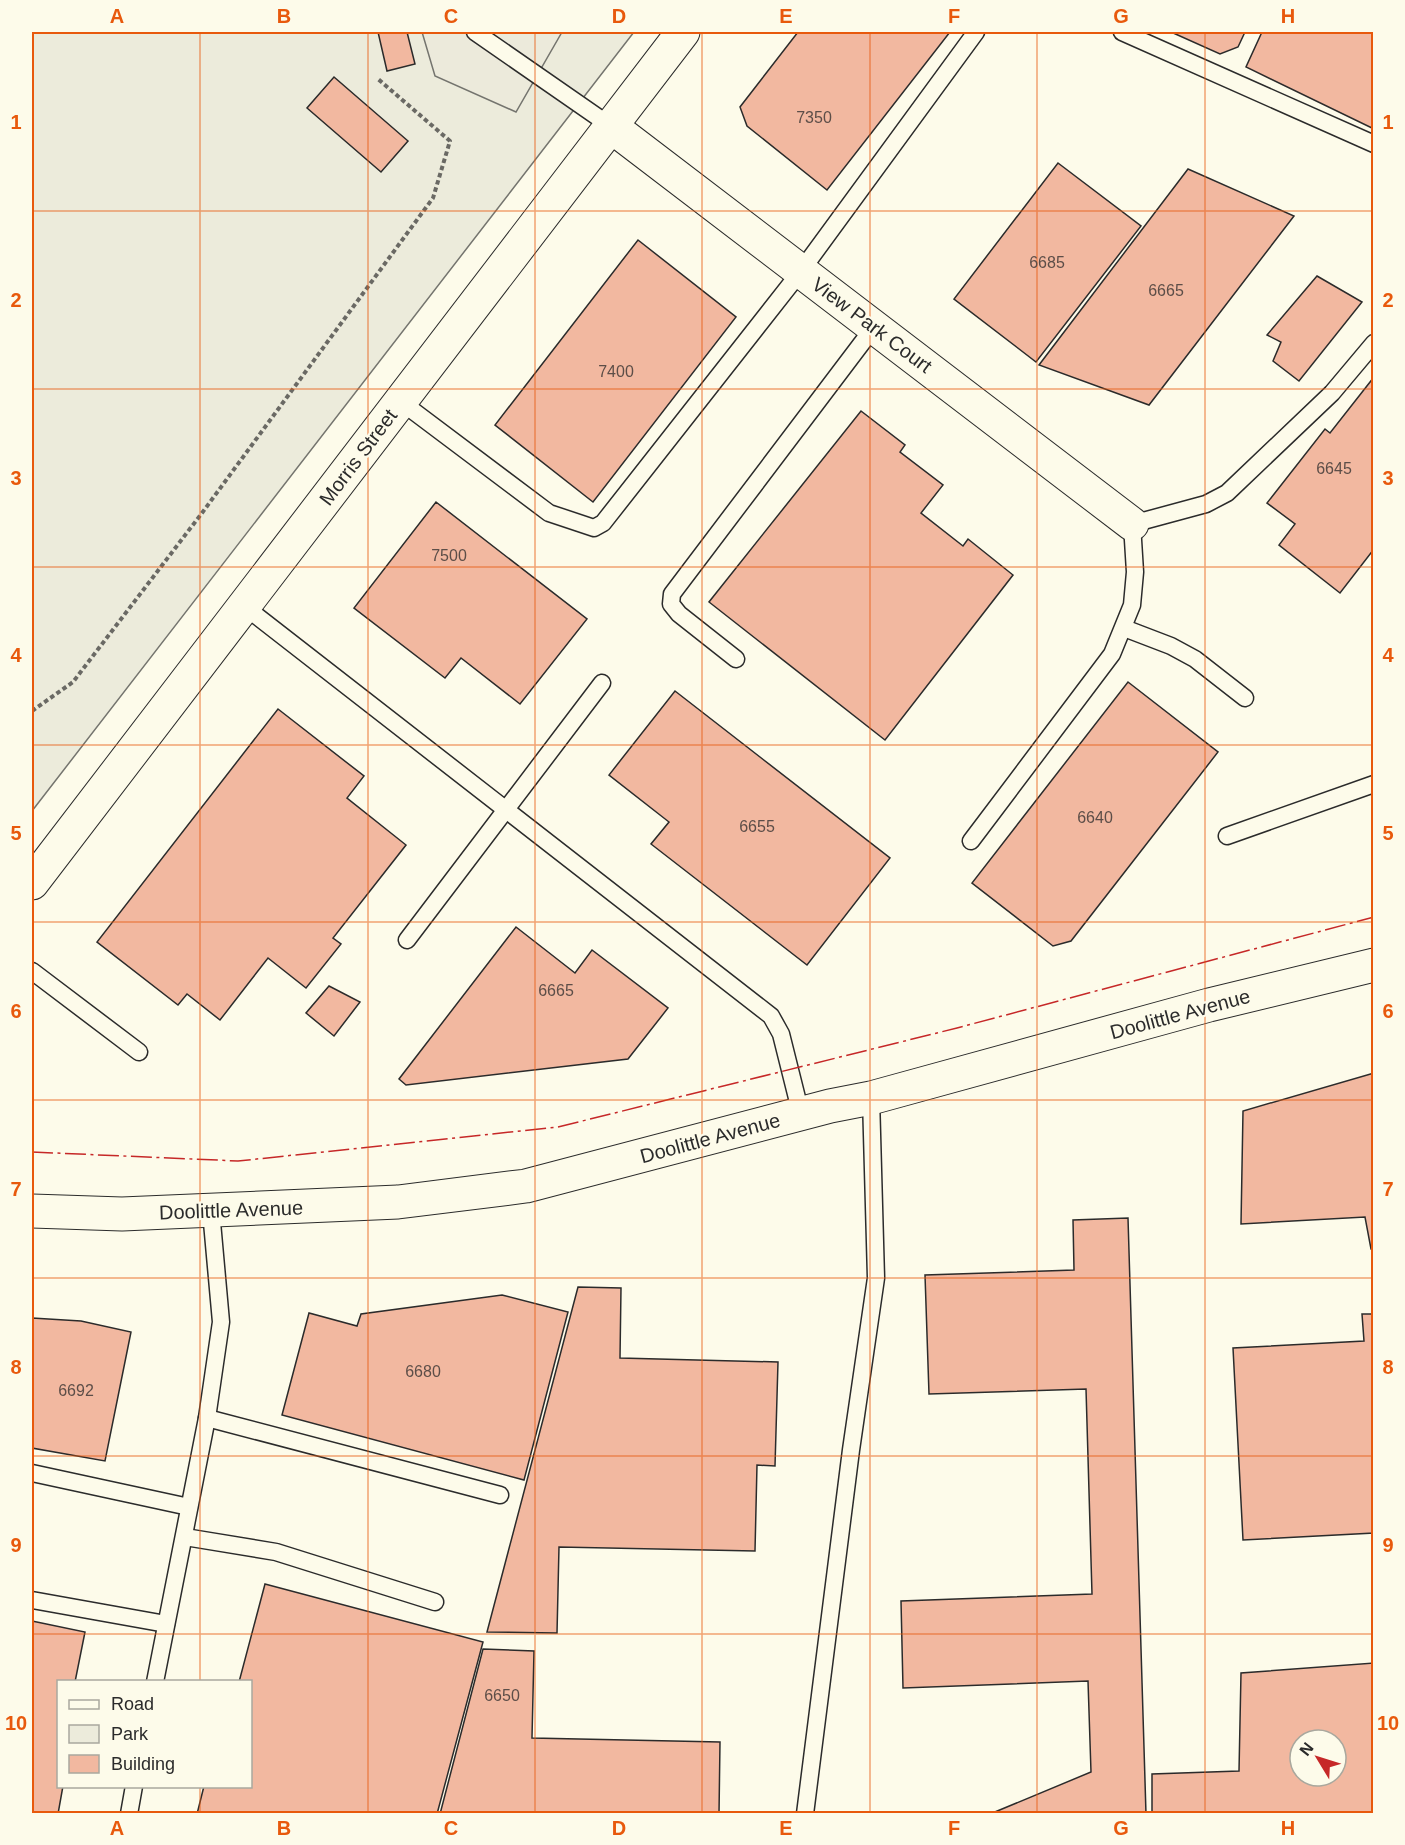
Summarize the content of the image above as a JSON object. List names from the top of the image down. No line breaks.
{"streets":{"street":["View Park Court","Morris Street","Doolittle Avenue"]},"crossings":[["View Park Court","Morris Street"]],"house_numbers":["7350","6685","6665","7400","6645","7500","6640","6655","6665","6680","6692","6650"],"legend":["Road","Park","Building"],"north":"top left","grid":{"columns":["A","B","C","D","E","F","G","H"],"rows":["1","2","3","4","5","6","7","8","9","10"]}}
